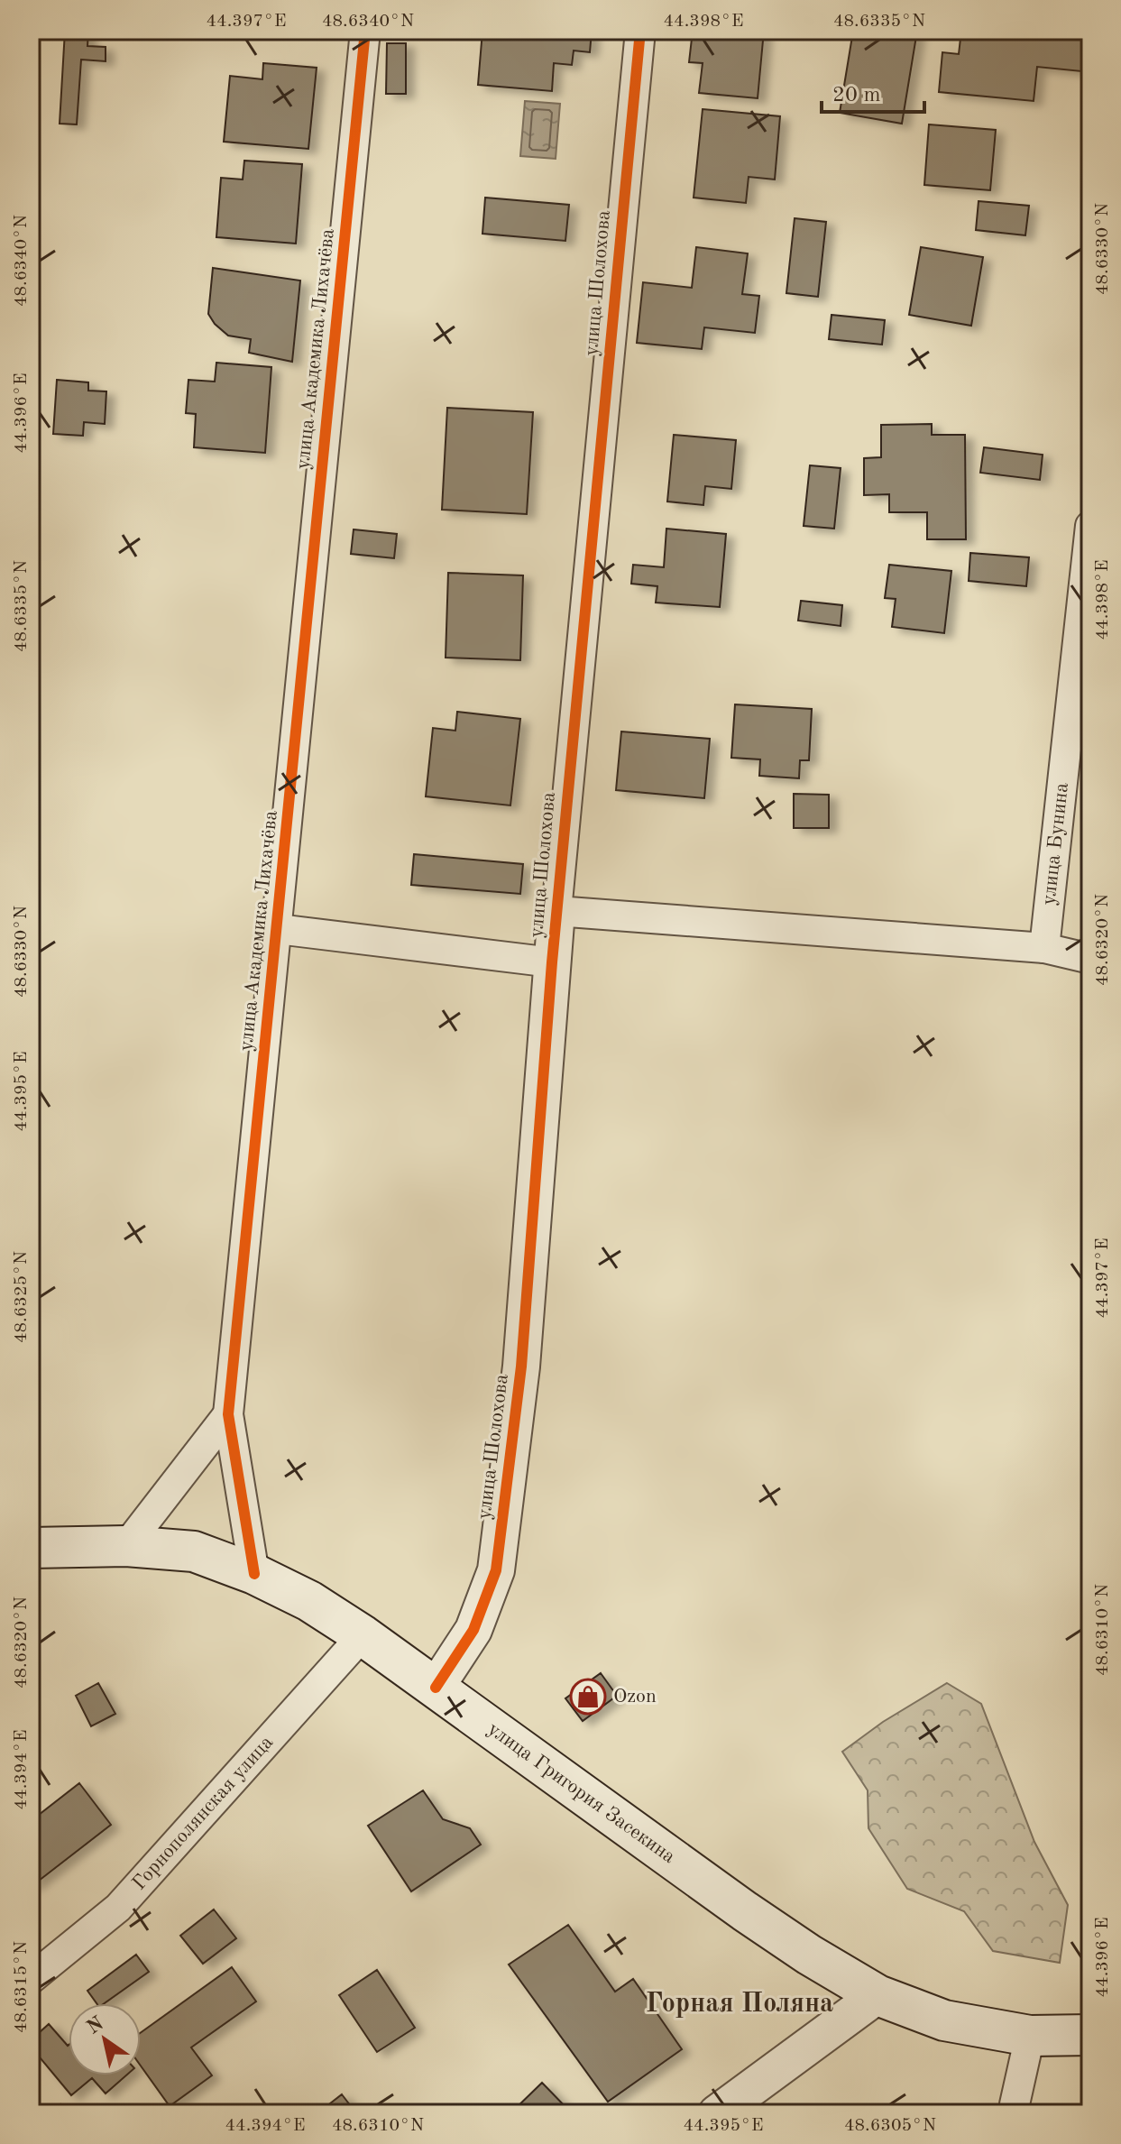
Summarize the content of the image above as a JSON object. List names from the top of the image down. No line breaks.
{"streets":{"main road":["улица Григория Засекина"],"street":["улица Шолохова","улица Академика Лихачёва","улица Бунина","Горнополянская улица"]},"crossings":[["улица Шолохова","улица Григория Засекина"],["улица Академика Лихачёва","улица Григория Засекина"],["улица Григория Засекина","Горнополянская улица"]],"districts":["Горная Поляна"],"places":{"shop":["Ozon"]},"scale_bar":"20 m","north":"top left","coordinates":["44.397°E","48.6340°N","44.398°E","48.6335°N","48.6330°N","44.396°E","48.6320°N","44.395°E","48.6325°N","48.6310°N","44.394°E","48.6315°N","48.6305°N"]}
